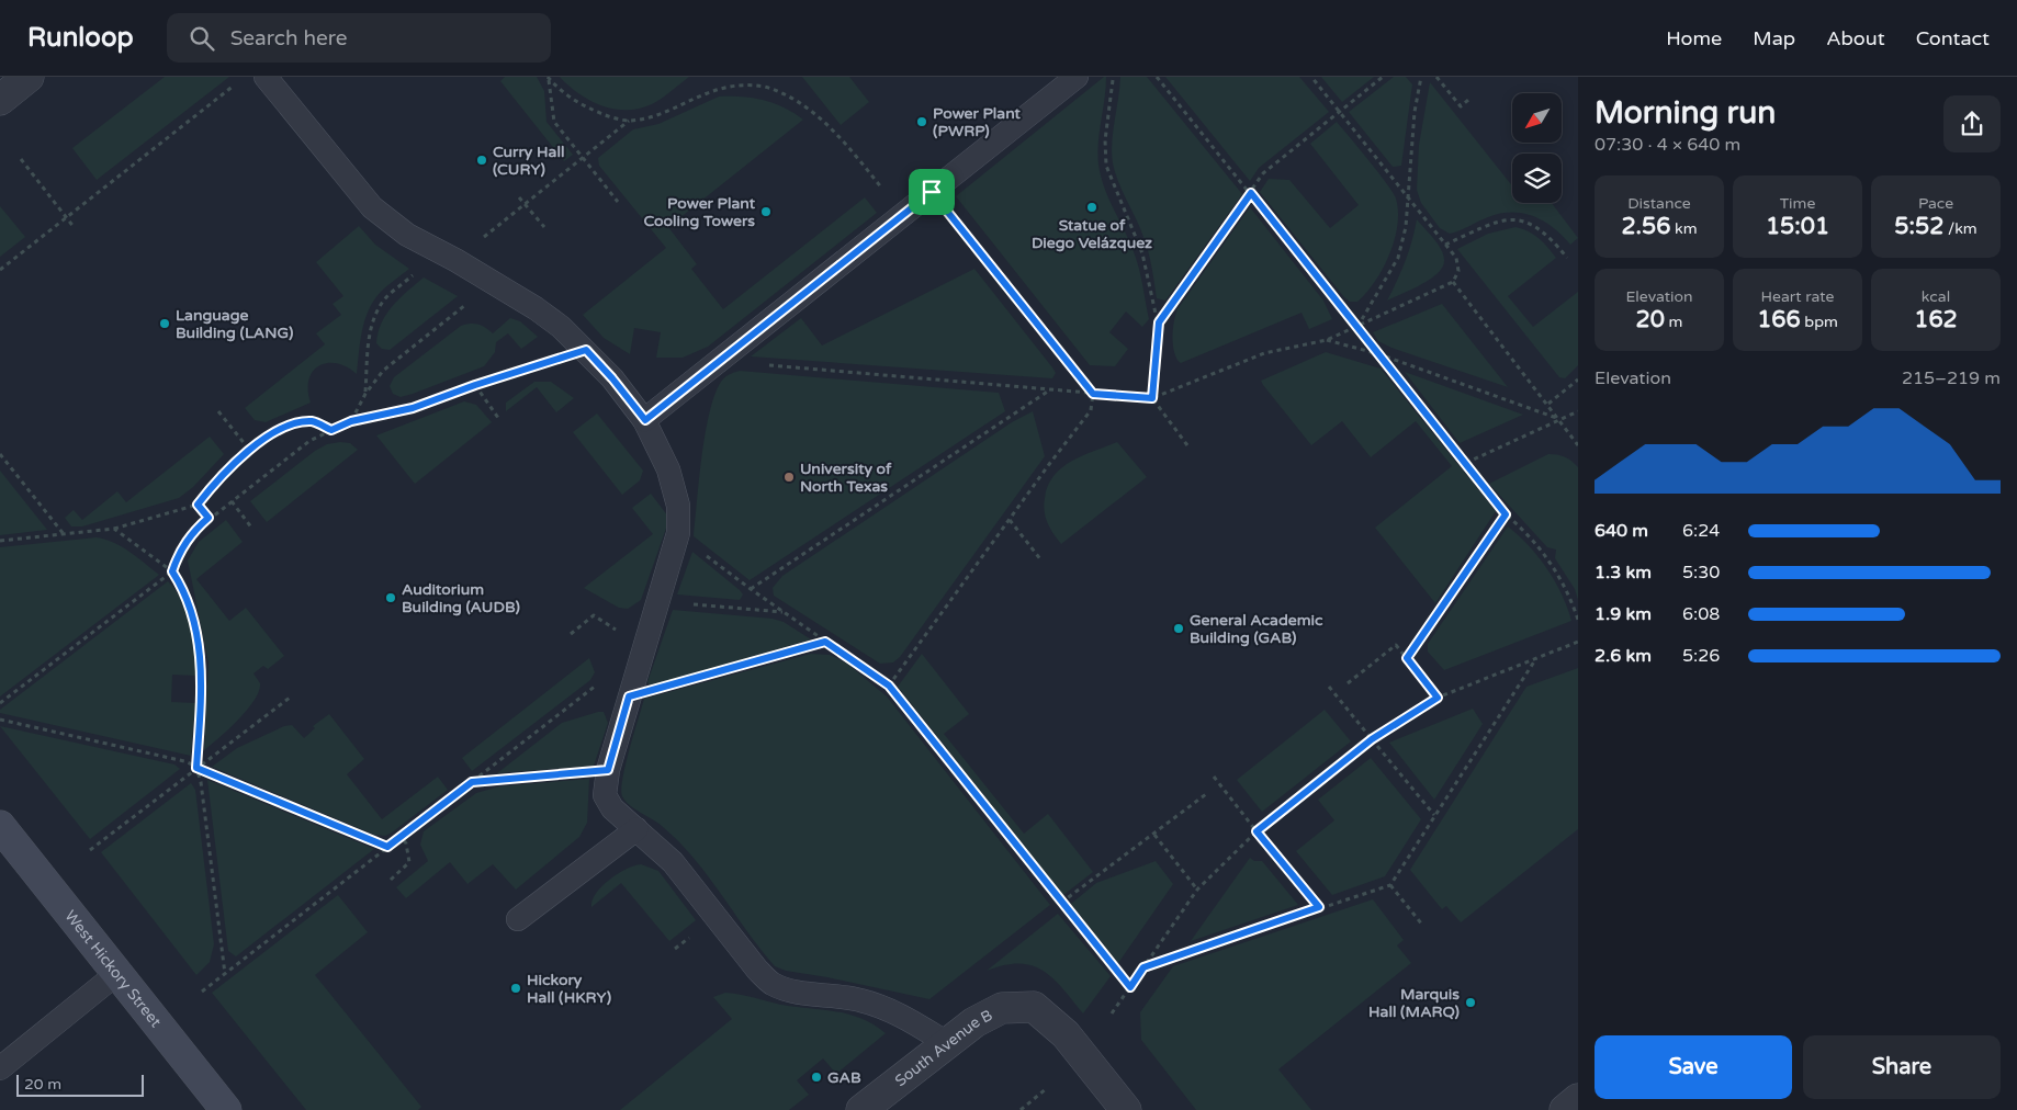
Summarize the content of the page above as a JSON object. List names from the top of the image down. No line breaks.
{"streets":{"main road":["West Hickory Street"],"street":["South Avenue B"]},"places":["Power Plant (PWRP)","Curry Hall (CURY)","Statue of Diego Velázquez","Power Plant Cooling Towers","Language Building (LANG)","University of North Texas","Auditorium Building (AUDB)","General Academic Building (GAB)","Hickory Hall (HKRY)","Marquis Hall (MARQ)","GAB"],"scale_bar":"20 m","north":"bottom left","page":{"header":"Runloop","search":"Search here","nav":["Home","Map","About","Contact"],"heading":["Morning run","07:30 · 4 × 640 m"],"stats":[["Distance","2.56 km"],["Time","15:01"],["Pace","5:52 /km"],["Elevation","20 m"],["Heart rate","166 bpm"],["kcal","162"]],"chart":["Elevation","215–219 m"],"list":[{"name":"640 m","note":"6:24"},{"name":"1.3 km","note":"5:30"},{"name":"1.9 km","note":"6:08"},{"name":"2.6 km","note":"5:26"}],"buttons":["Save","Share"],"scale":"20 m"}}
